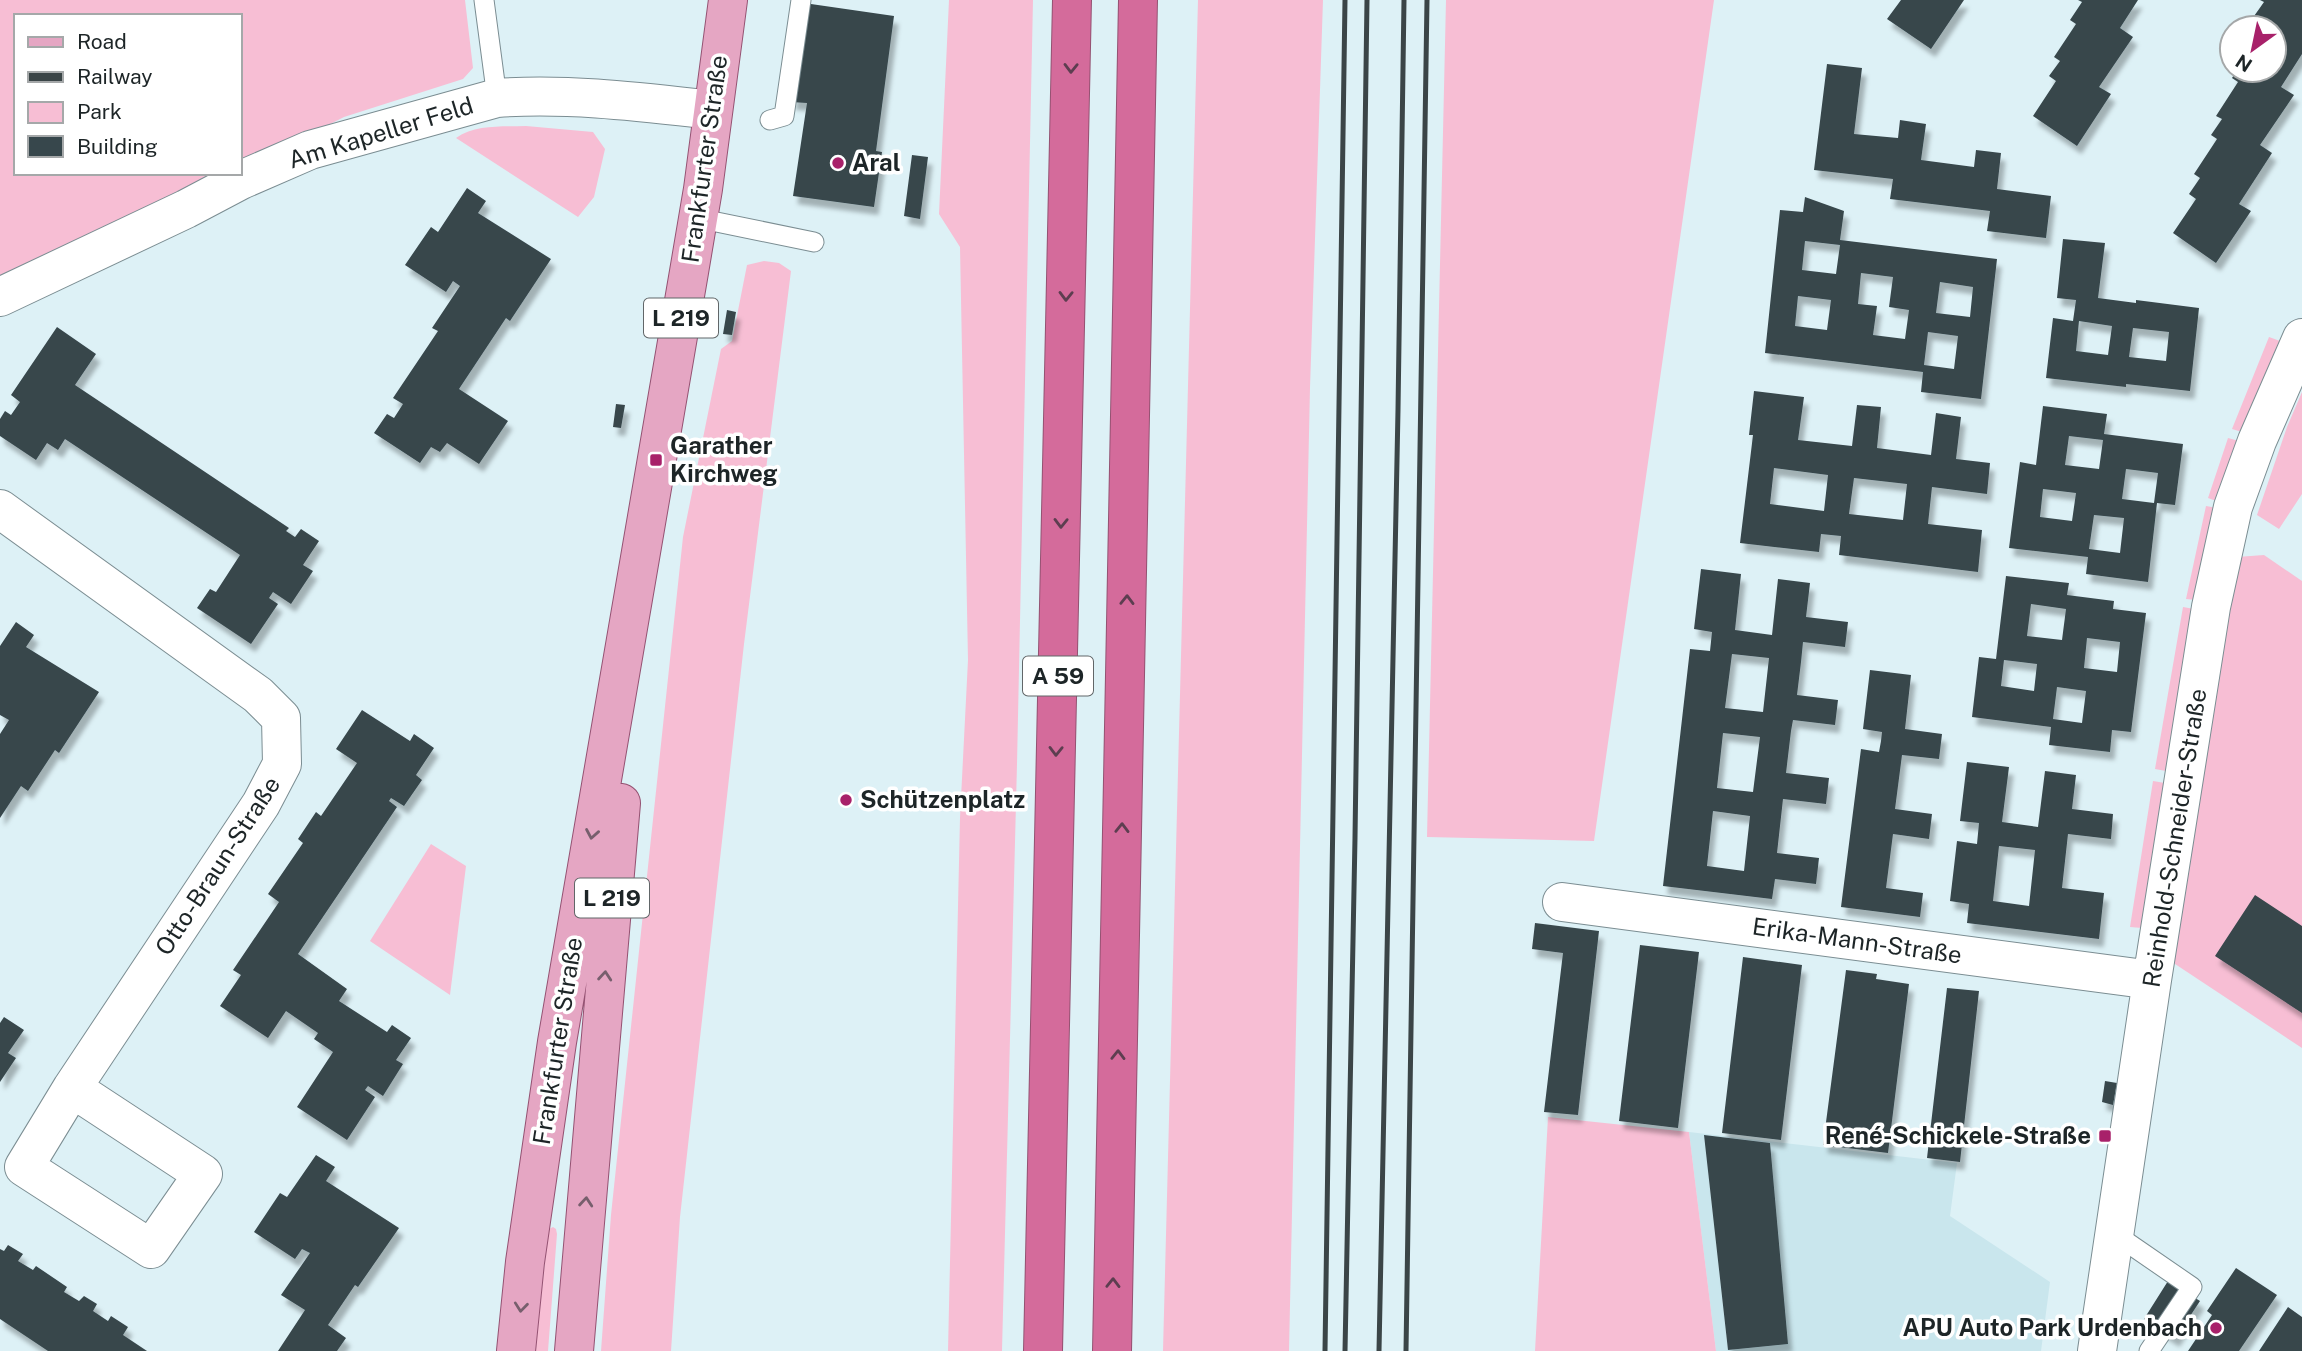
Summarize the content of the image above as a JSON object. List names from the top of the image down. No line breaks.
{"streets":{"highway":["A 59"],"main road":["Frankfurter Straße","L 219"],"street":["Am Kapeller Feld","Reinhold-Schneider-Straße","Otto-Braun-Straße","Erika-Mann-Straße"]},"crossings":[["Am Kapeller Feld","Frankfurter Straße"],["Reinhold-Schneider-Straße","Erika-Mann-Straße"]],"places":{"other":["Aral","Schützenplatz","APU Auto Park Urdenbach"],"transit":["Garather Kirchweg","René-Schickele-Straße"]},"legend":["Road","Railway","Park","Building"],"north":"bottom left"}
